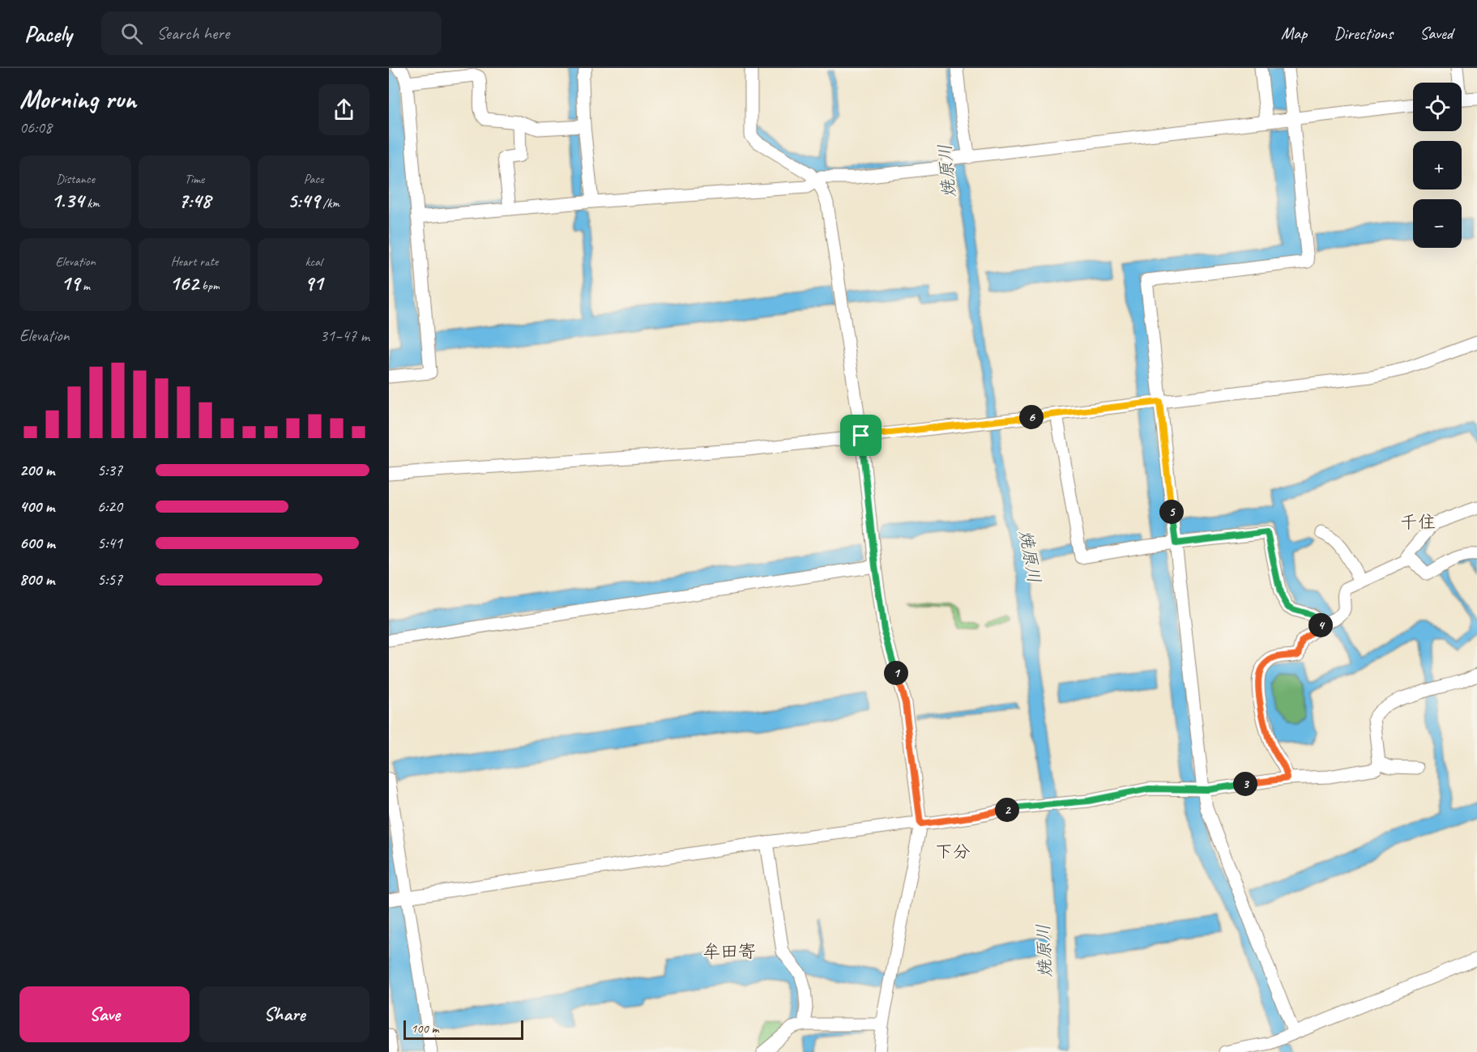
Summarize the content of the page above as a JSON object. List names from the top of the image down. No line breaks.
{"districts":["千住","下分","牟田寄"],"water":["焼原川"],"scale_bar":"100 m","page":{"header":"Pacely","search":"Search here","nav":["Map","Directions","Saved"],"heading":["Morning run","06:08"],"map_buttons":["+","−"],"stats":[["Distance","1.34 km"],["Time","7:48"],["Pace","5:49 /km"],["Elevation","19 m"],["Heart rate","162 bpm"],["kcal","91"]],"chart":["Elevation","31–47 m"],"pins":["6","5","4","1","3","2"],"list":[{"name":"200 m","note":"5:37"},{"name":"400 m","note":"6:20"},{"name":"600 m","note":"5:41"},{"name":"800 m","note":"5:57"}],"buttons":["Save","Share"],"scale":"100 m"}}
